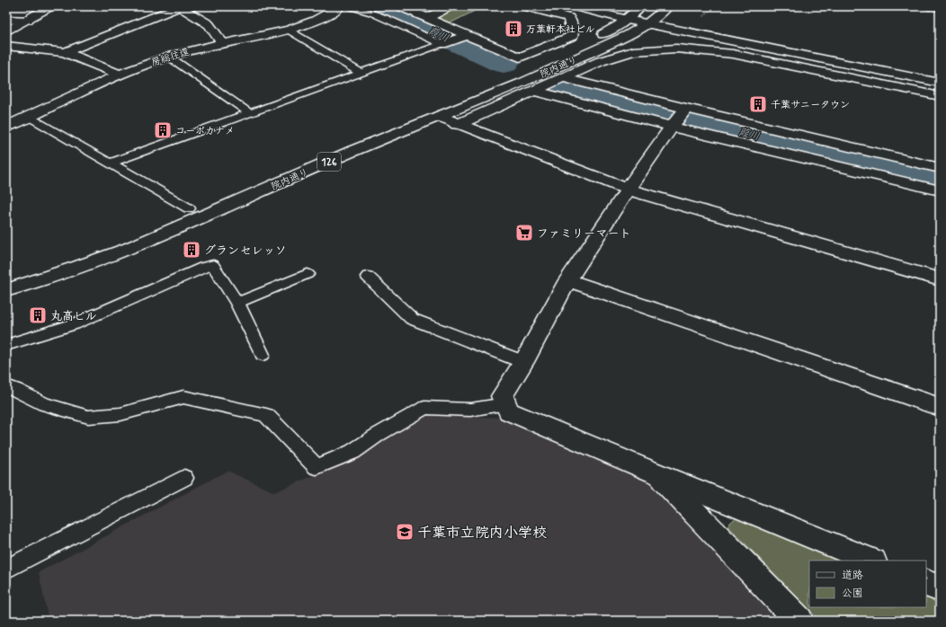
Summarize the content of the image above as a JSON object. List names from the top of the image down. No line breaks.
{"streets":{"main road":["房総往還","院内通り","126"]},"crossings":[["院内通り","126"]],"water":["葭川"],"places":{"building":["万葉軒本社ビル","千葉サニータウン","コーポカナメ","グランセレッソ","丸高ビル"],"supermarket":["ファミリーマート"],"school or university":["千葉市立院内小学校"]},"legend":["道路","公園"]}
